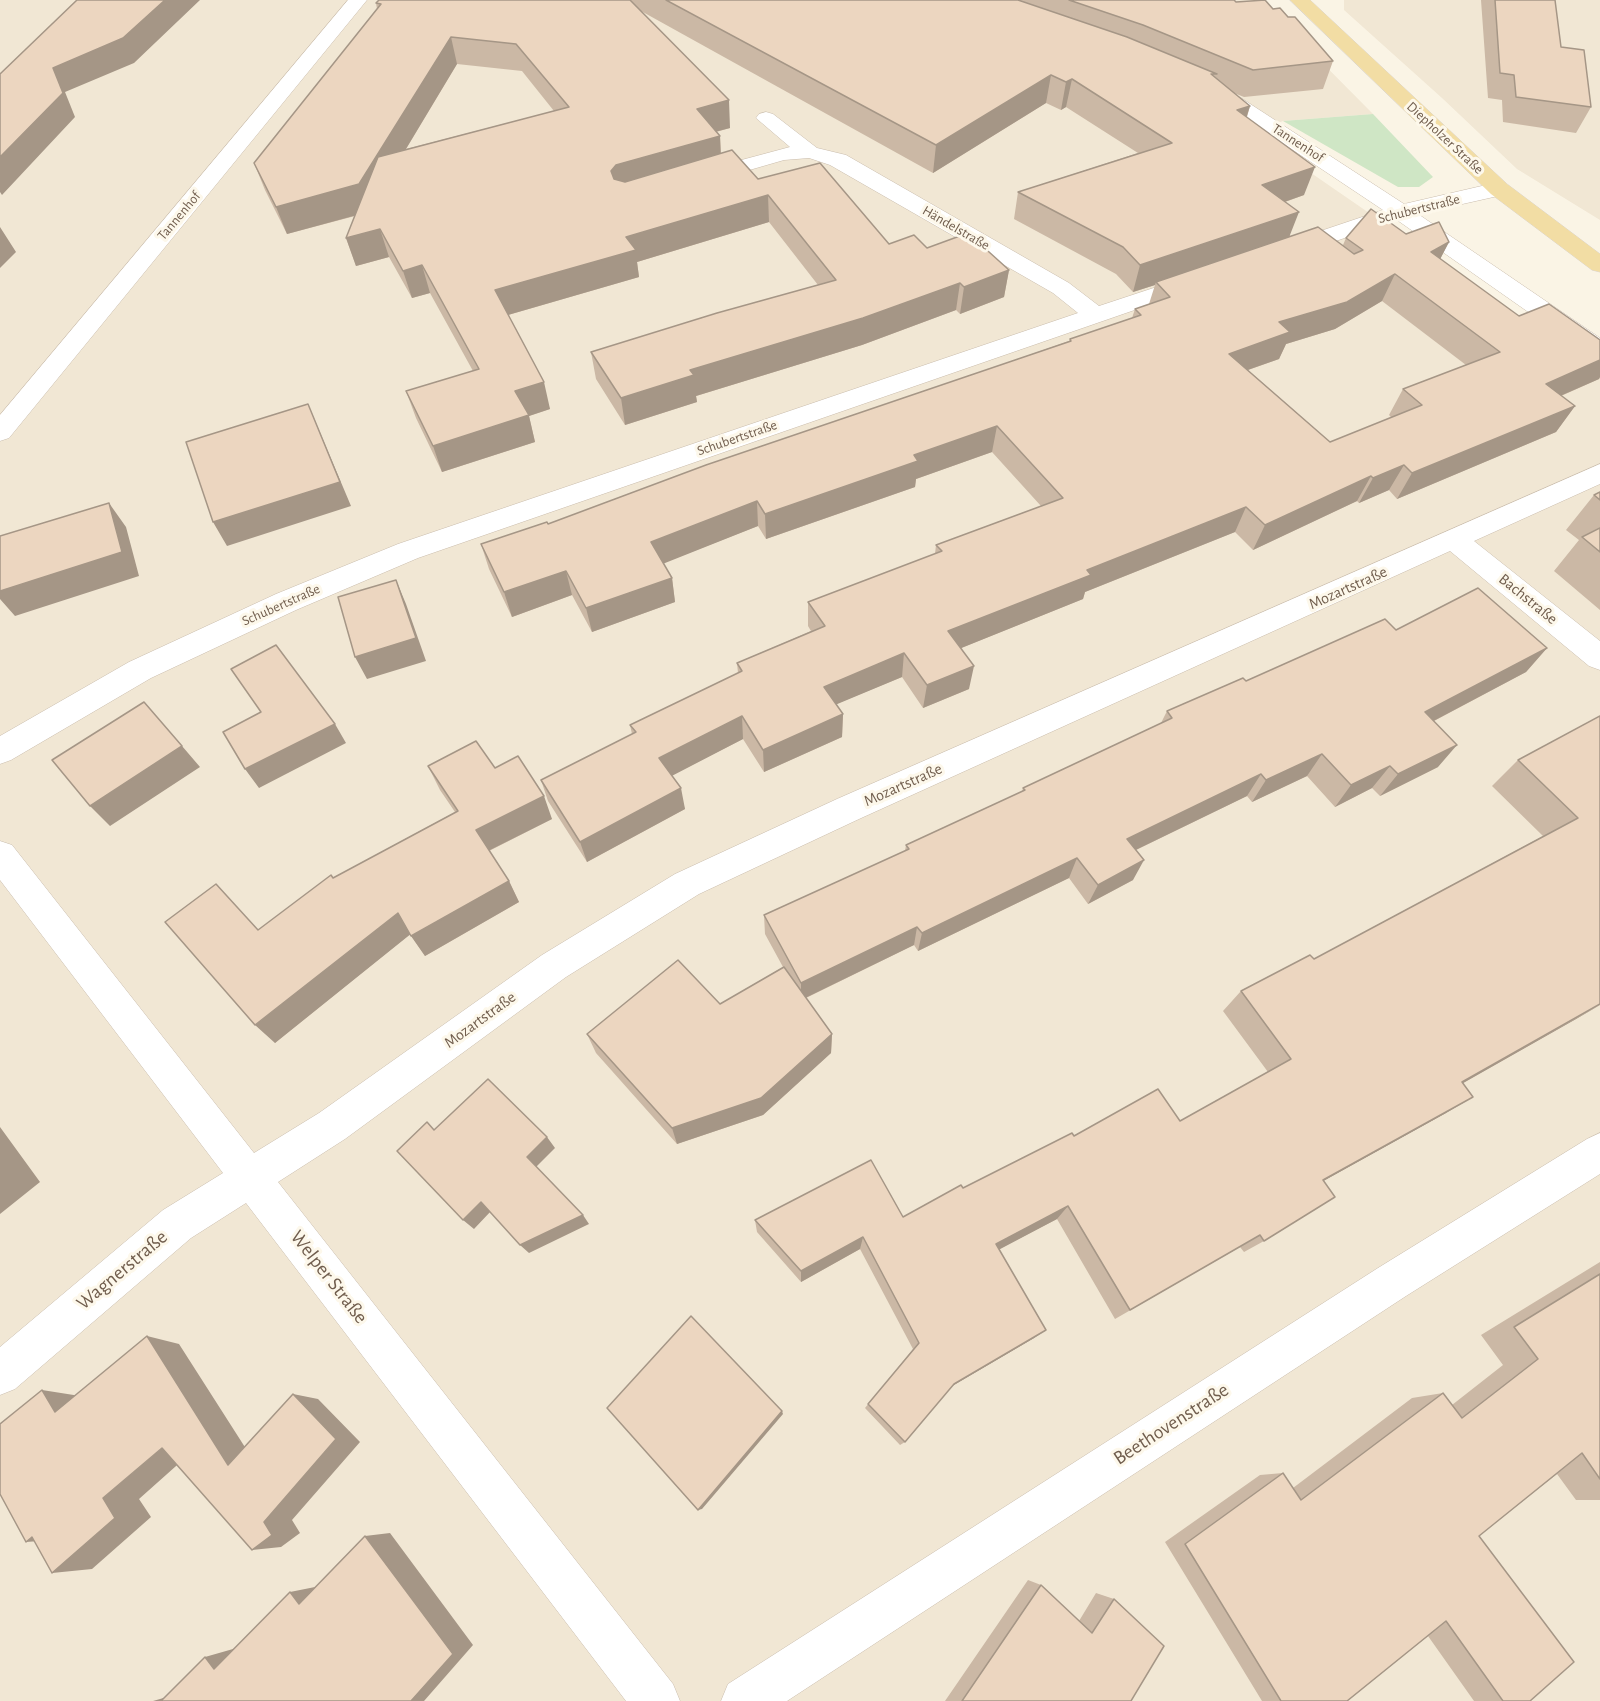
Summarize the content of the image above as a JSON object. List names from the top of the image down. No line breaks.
{"streets":{"main road":["Diepholzer Straße"],"street":["Tannenhof","Schubertstraße","Händelstraße","Mozartstraße","Bachstraße","Wagnerstraße","Welper Straße","Beethovenstraße"]},"crossings":[["Diepholzer Straße","Schubertstraße"],["Tannenhof","Schubertstraße"],["Schubertstraße","Händelstraße"],["Mozartstraße","Bachstraße"],["Mozartstraße","Wagnerstraße"],["Mozartstraße","Welper Straße"],["Wagnerstraße","Welper Straße"]]}
